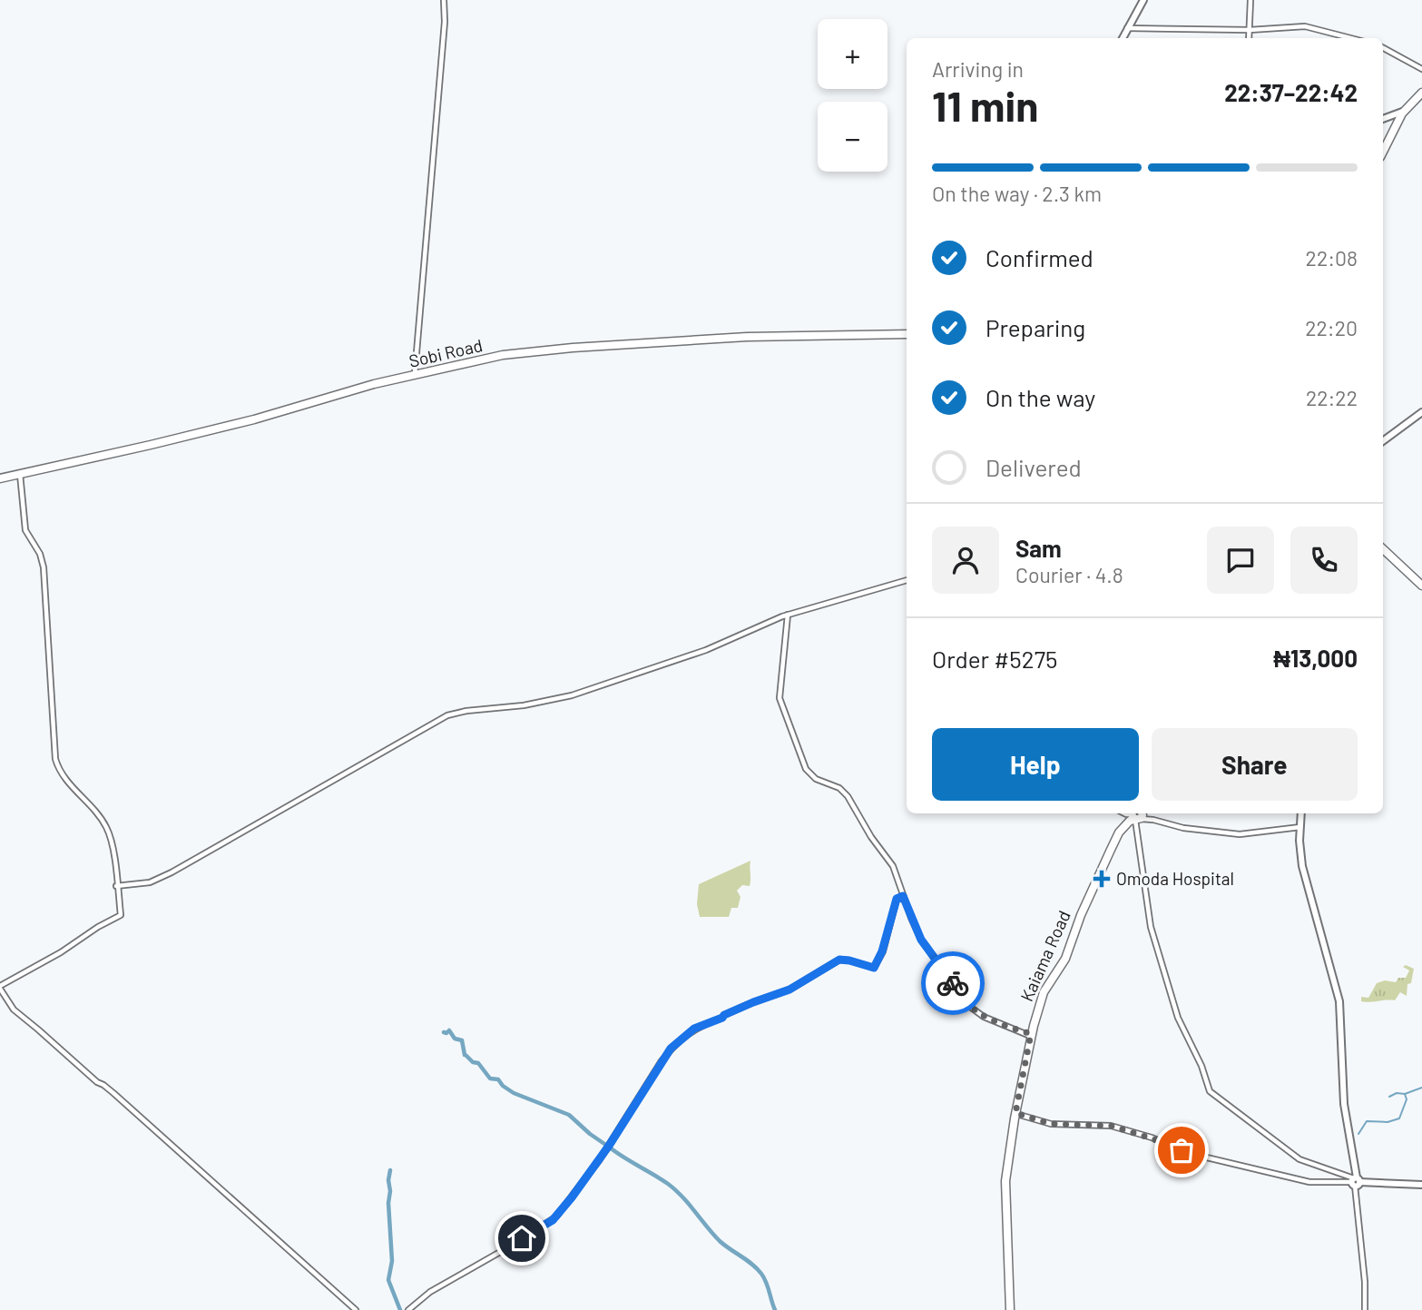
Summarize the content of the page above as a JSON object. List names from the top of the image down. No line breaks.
{"streets":{"highway":["Sobi Road","Kaiama Road"]},"places":{"health":["Omoda Hospital"]},"page":{"map_buttons":["+","−"],"heading":["11 min","Arriving in","22:37–22:42"],"panel":["Sam","Courier · 4.8","Order #5275","₦13,000"],"bar":"On the way · 2.3 km","list":[["Confirmed","22:08"],["Preparing","22:20"],["On the way","22:22"],"Delivered"],"buttons":["Help","Share"]}}
